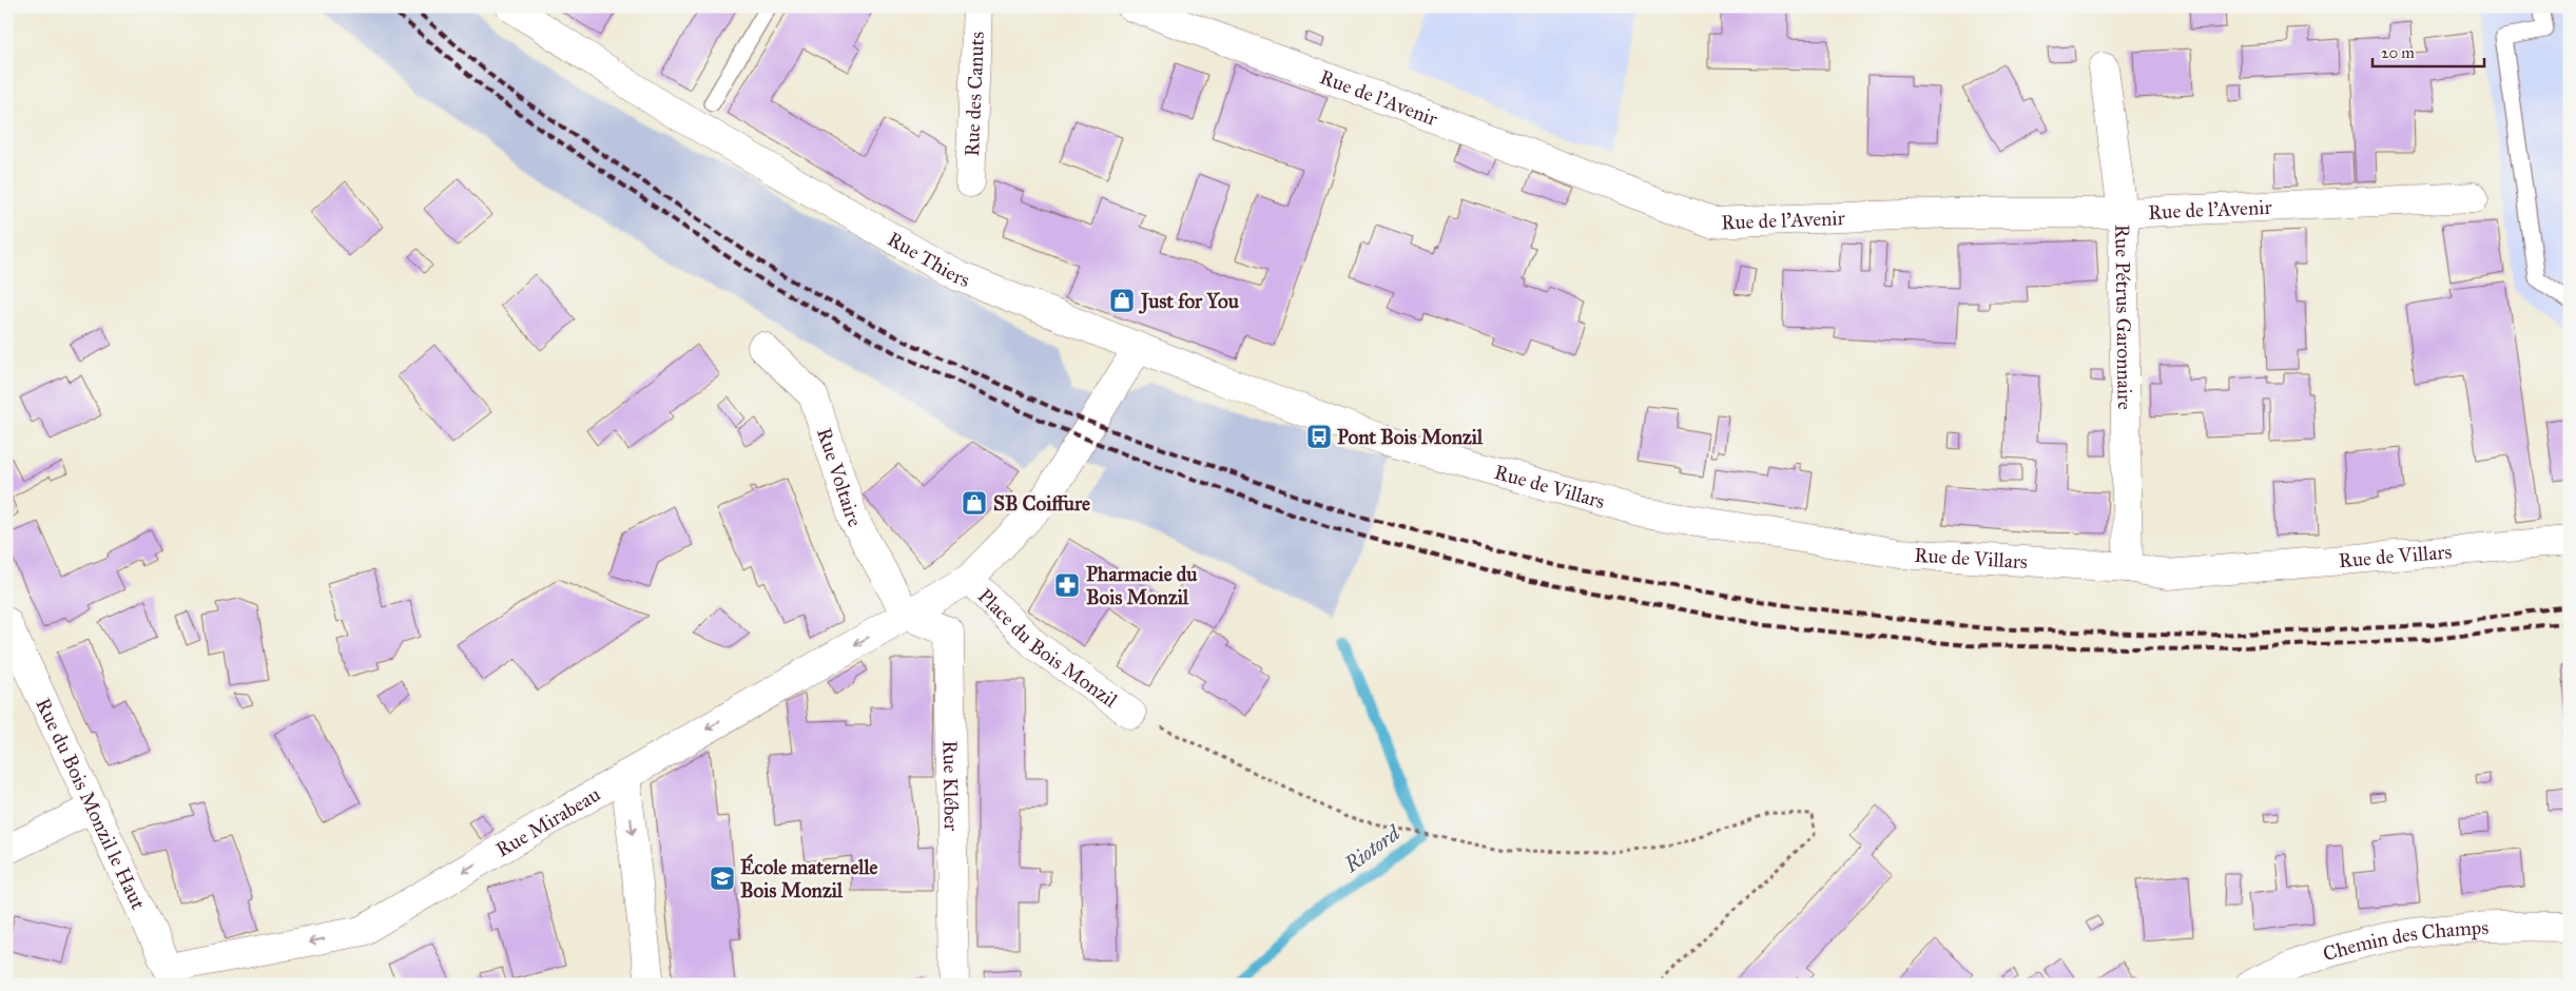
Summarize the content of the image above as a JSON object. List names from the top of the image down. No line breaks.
{"streets":{"street":["Rue des Canuts","Rue de l'Avenir","Rue Thiers","Rue Pétrus Garonnaire","Rue Voltaire","Rue de Villars","Place du Bois Monzil","Rue Kléber","Rue du Bois Monzil le Haut","Rue Mirabeau","Chemin des Champs"]},"crossings":[["Rue de l'Avenir","Rue Pétrus Garonnaire"],["Rue Thiers","Rue de Villars"],["Rue Thiers","Place du Bois Monzil"],["Rue Pétrus Garonnaire","Rue de Villars"],["Rue Voltaire","Place du Bois Monzil"],["Rue Voltaire","Rue Kléber"],["Rue Voltaire","Rue Mirabeau"],["Place du Bois Monzil","Rue Kléber"],["Place du Bois Monzil","Rue Mirabeau"],["Rue Kléber","Rue Mirabeau"],["Rue du Bois Monzil le Haut","Rue Mirabeau"]],"one_way":["Rue Mirabeau"],"water":["Riotord"],"places":{"shop":["Just for You","SB Coiffure"],"bus stop":["Pont Bois Monzil"],"pharmacy":["Pharmacie du Bois Monzil"],"school or university":["École maternelle Bois Monzil"]},"scale_bar":"20 m"}
